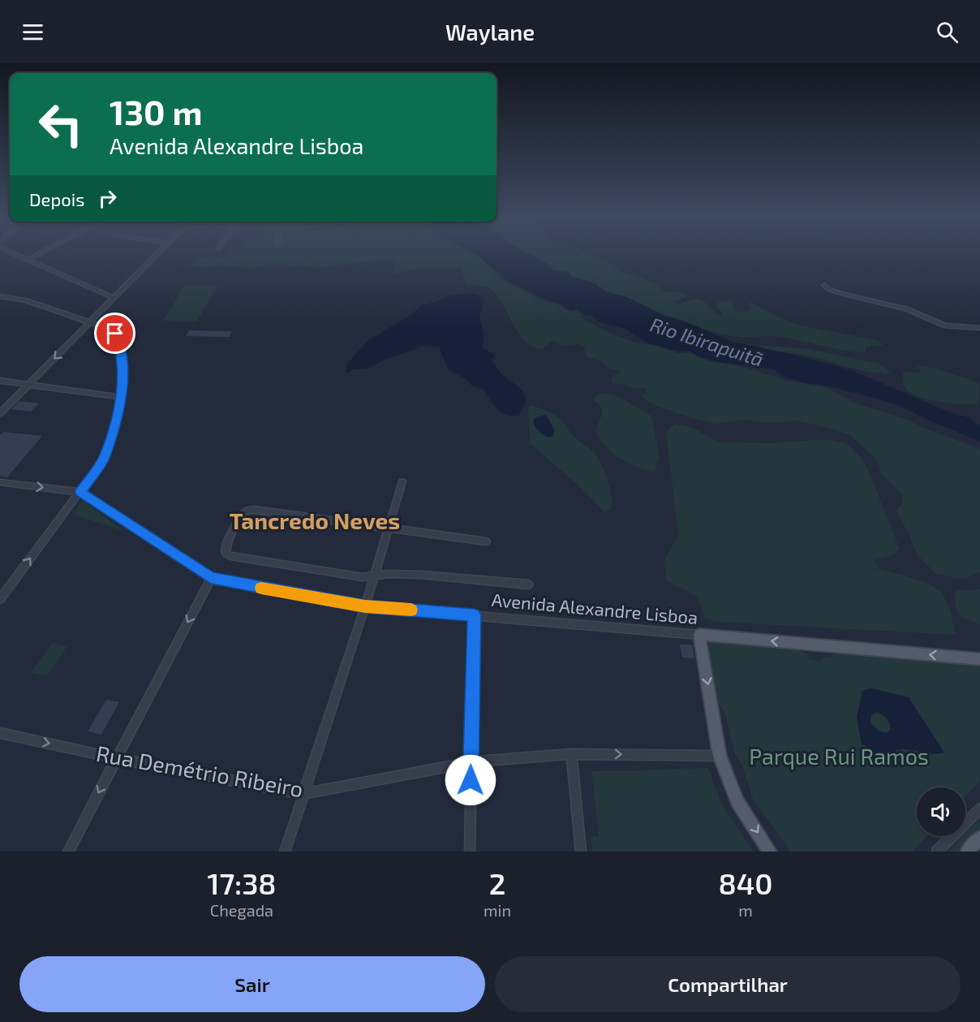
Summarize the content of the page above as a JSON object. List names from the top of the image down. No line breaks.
{"streets":{"main road":["Avenida Alexandre Lisboa"],"street":["Rua Demétrio Ribeiro"]},"one_way":["Rua Demétrio Ribeiro"],"districts":["Tancredo Neves"],"water":["Rio Ibirapuitã"],"parks":["Parque Rui Ramos"],"page":{"header":"Waylane","turn":["130 m","Avenida Alexandre Lisboa"],"then":"Depois","eta":["17:38","Chegada","2","min","840","m"],"buttons":["Sair","Compartilhar"]}}
